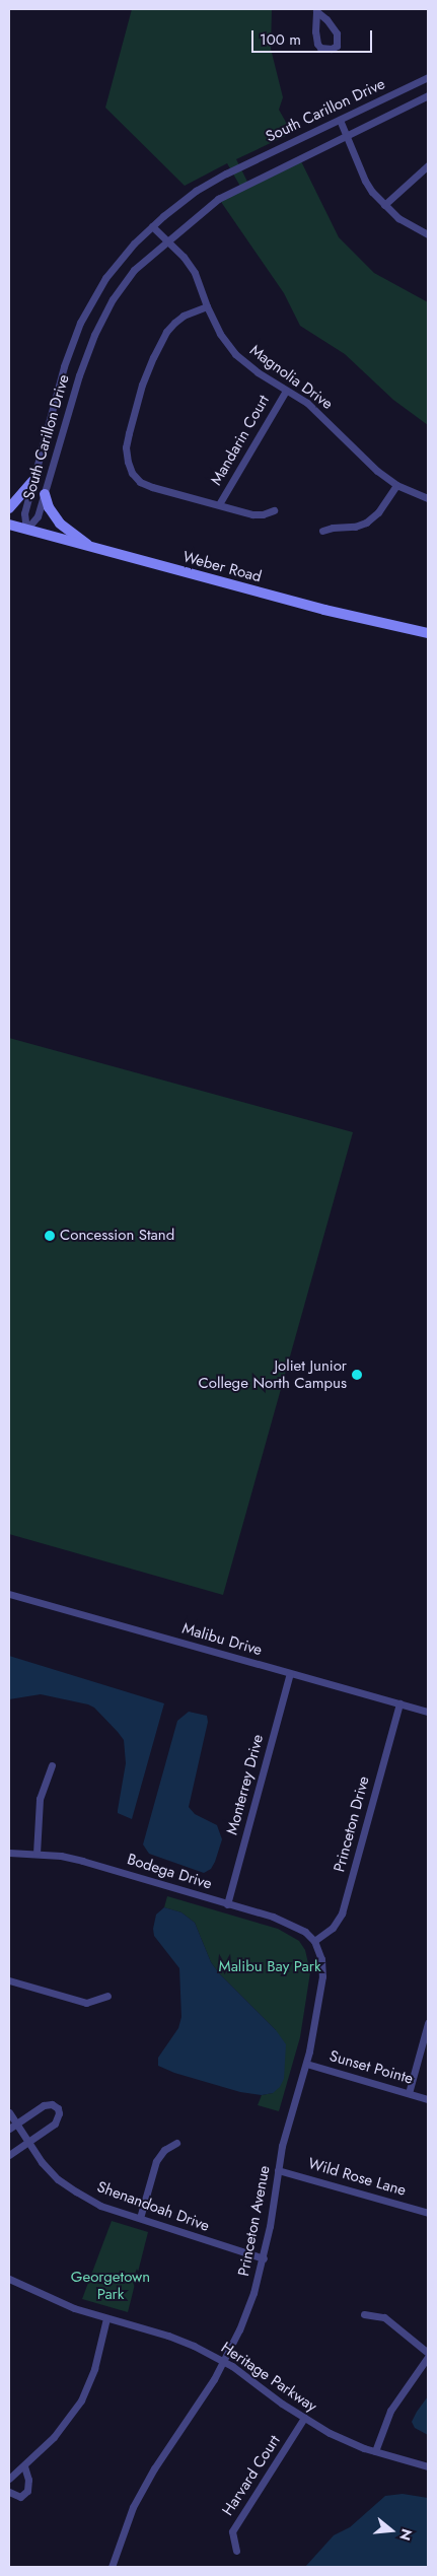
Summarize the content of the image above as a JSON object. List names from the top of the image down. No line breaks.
{"streets":{"main road":["Weber Road"],"street":["South Carillon Drive","Magnolia Drive","Mandarin Court","Malibu Drive","Monterrey Drive","Princeton Drive","Bodega Drive","Sunset Pointe","Wild Rose Lane","Shenandoah Drive","Princeton Avenue","Heritage Parkway","Harvard Court"]},"crossings":[["South Carillon Drive","Magnolia Drive"],["South Carillon Drive","Weber Road"],["Magnolia Drive","Mandarin Court"],["Malibu Drive","Monterrey Drive"],["Malibu Drive","Princeton Drive"],["Monterrey Drive","Bodega Drive"],["Princeton Drive","Bodega Drive"],["Princeton Drive","Princeton Avenue"],["Bodega Drive","Princeton Avenue"],["Sunset Pointe","Princeton Avenue"],["Wild Rose Lane","Princeton Avenue"],["Shenandoah Drive","Princeton Avenue"],["Princeton Avenue","Heritage Parkway"],["Heritage Parkway","Harvard Court"]],"parks":["Malibu Bay Park","Georgetown Park"],"places":["Concession Stand","Joliet Junior College North Campus"],"scale_bar":"100 m","north":"right"}
